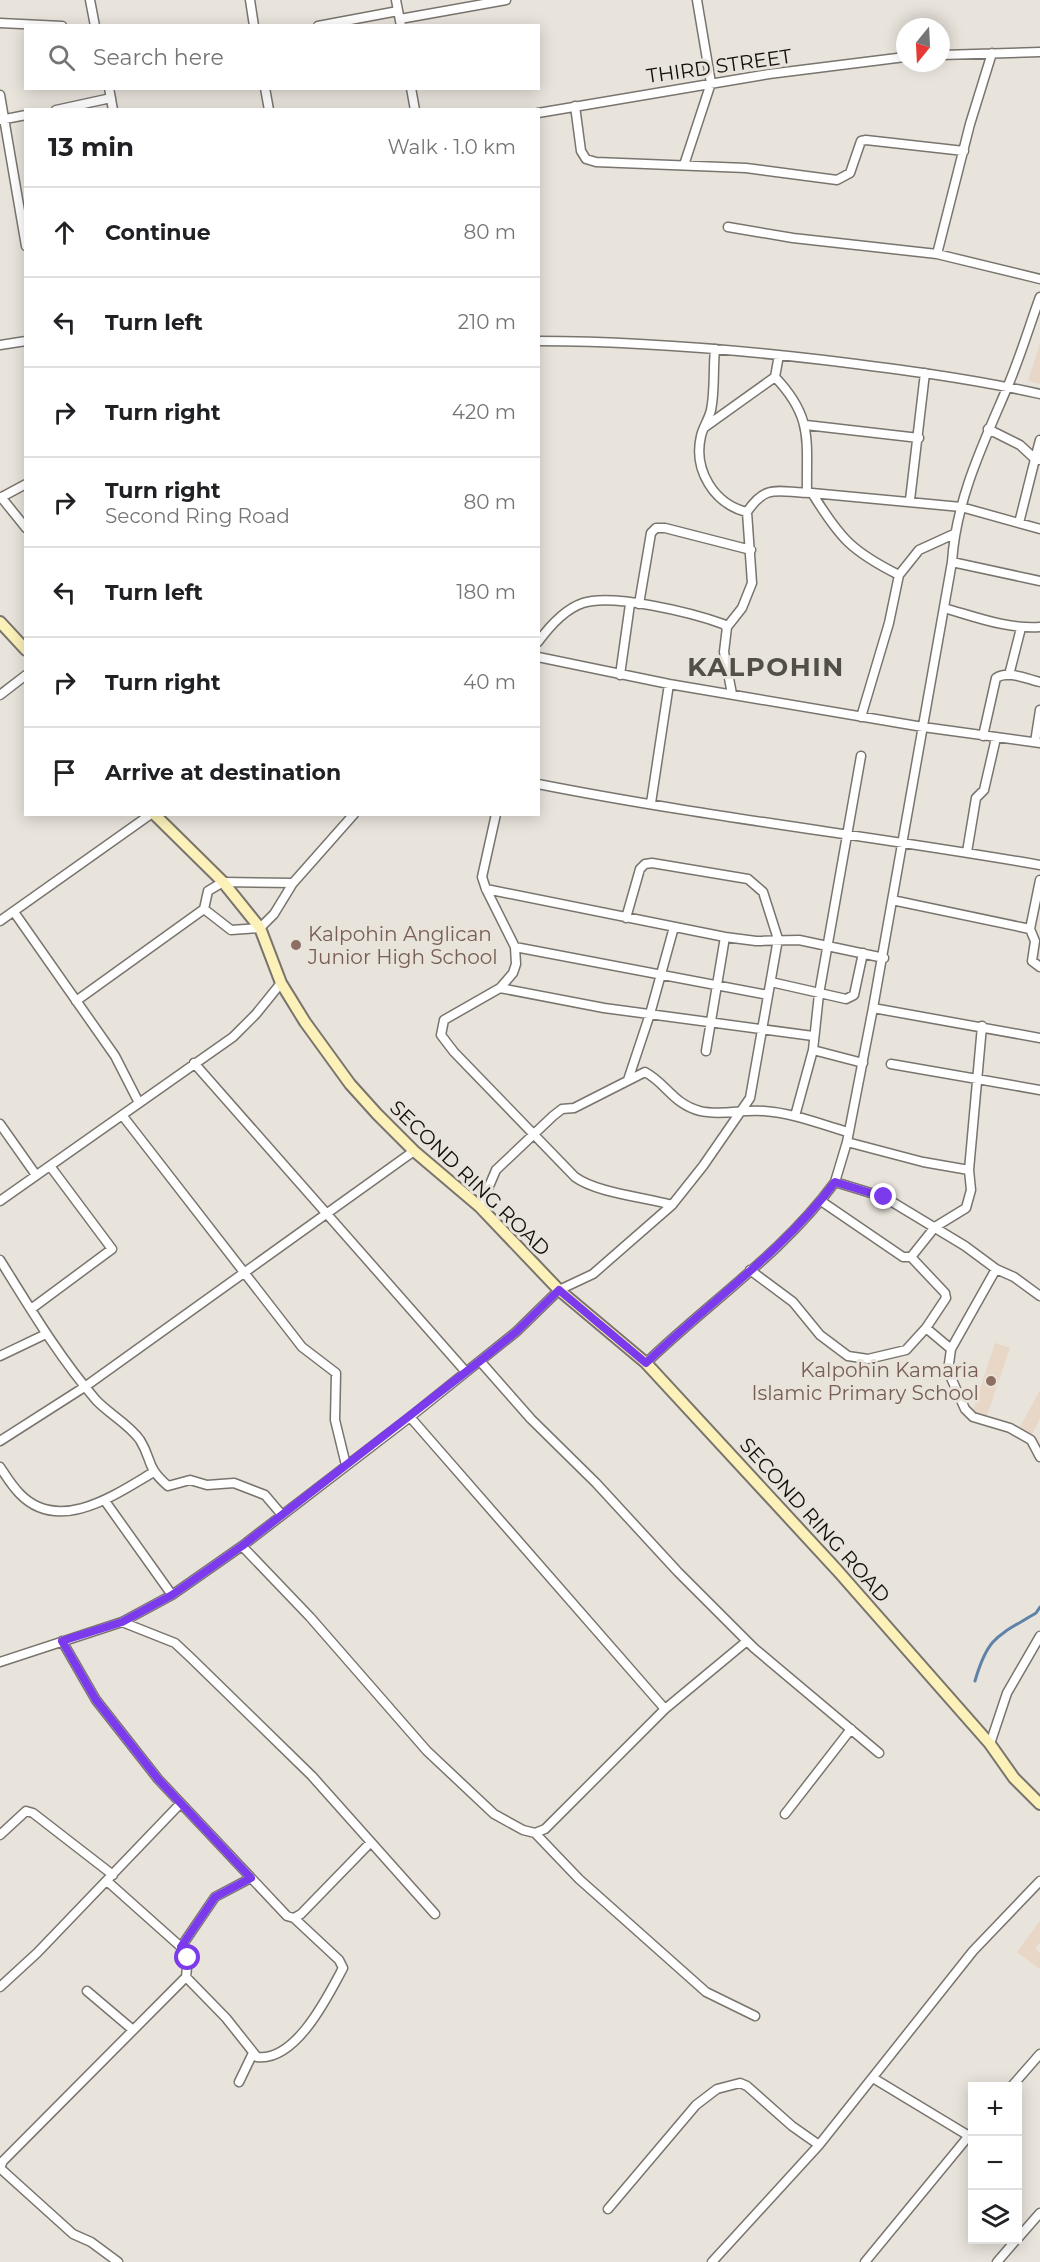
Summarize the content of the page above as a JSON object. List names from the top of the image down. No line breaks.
{"streets":{"street":["THIRD STREET","SECOND RING ROAD"]},"districts":["KALPOHIN"],"places":["Kalpohin Anglican Junior High School","Kalpohin Kamaria Islamic Primary School"],"north":"bottom","page":{"search":"Search here","heading":["13 min","Walk · 1.0 km"],"list":[["Continue","80 m"],["Turn left","210 m"],["Turn right","420 m"],["Turn right","Second Ring Road","80 m"],["Turn left","180 m"],["Turn right","40 m"],"Arrive at destination"],"map_buttons":["+","−"]}}
